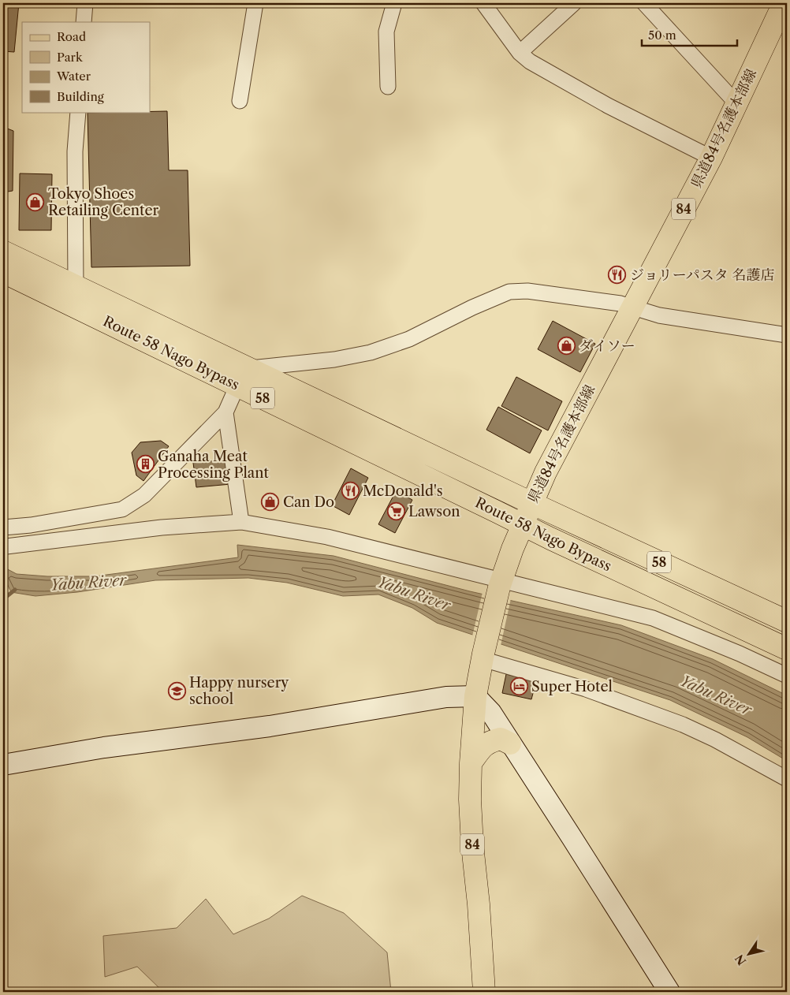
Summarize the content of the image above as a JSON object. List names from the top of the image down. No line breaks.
{"streets":{"main road":["県道84号名護本部線","84","Route 58 Nago Bypass","58"]},"crossings":[["県道84号名護本部線","Route 58 Nago Bypass"]],"water":["Yabu River"],"places":{"shop":["Tokyo Shoes Retailing Center","ダイソー","Can Do"],"restaurant":["ジョリーパスタ 名護店","McDonald's"],"building":["Ganaha Meat Processing Plant"],"supermarket":["Lawson"],"hotel":["Super Hotel"],"school or university":["Happy nursery school"]},"legend":["Road","Park","Water","Building"],"scale_bar":"50 m","north":"bottom left"}
